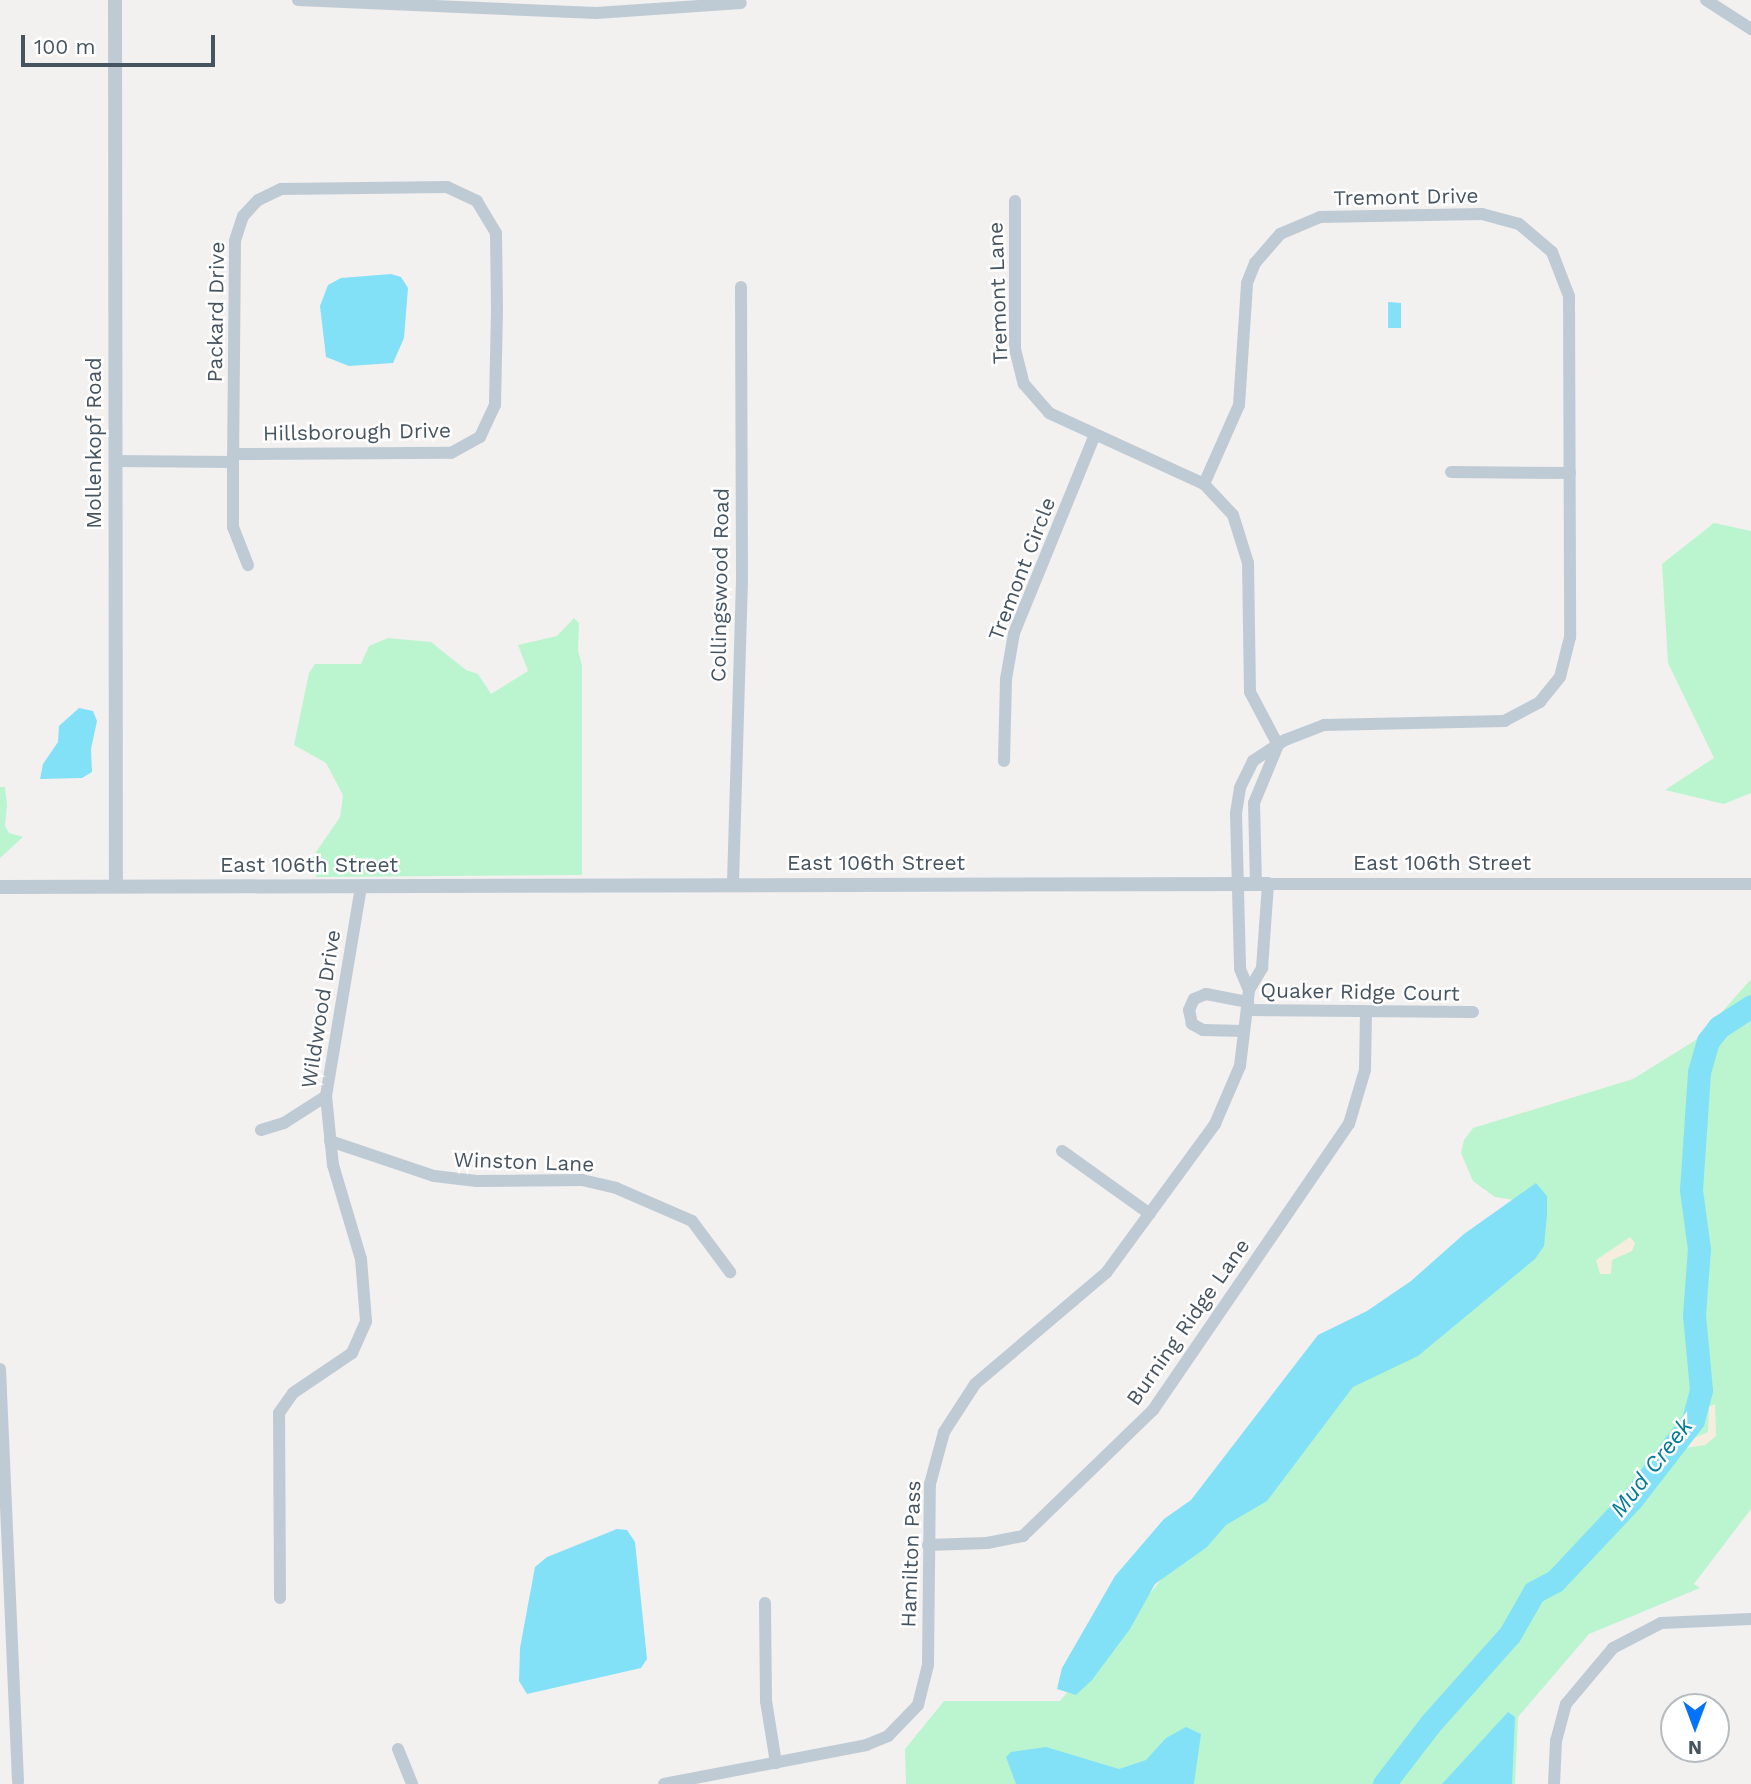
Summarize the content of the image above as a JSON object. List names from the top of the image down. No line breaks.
{"streets":{"street":["Tremont Drive","Tremont Lane","Packard Drive","Hillsborough Drive","Mollenkopf Road","Tremont Circle","Collingswood Road","East 106th Street","Quaker Ridge Court","Wildwood Drive","Winston Lane","Burning Ridge Lane","Hamilton Pass"]},"crossings":[["Tremont Drive","Tremont Lane"],["Tremont Drive","East 106th Street"],["Tremont Drive","Hamilton Pass"],["Tremont Lane","Tremont Circle"],["Packard Drive","Hillsborough Drive"],["Hillsborough Drive","Mollenkopf Road"],["Mollenkopf Road","East 106th Street"],["Collingswood Road","East 106th Street"],["East 106th Street","Wildwood Drive"],["East 106th Street","Hamilton Pass"],["Quaker Ridge Court","Burning Ridge Lane"],["Quaker Ridge Court","Hamilton Pass"],["Wildwood Drive","Winston Lane"],["Burning Ridge Lane","Hamilton Pass"]],"water":["Mud Creek"],"scale_bar":"100 m","north":"bottom"}
